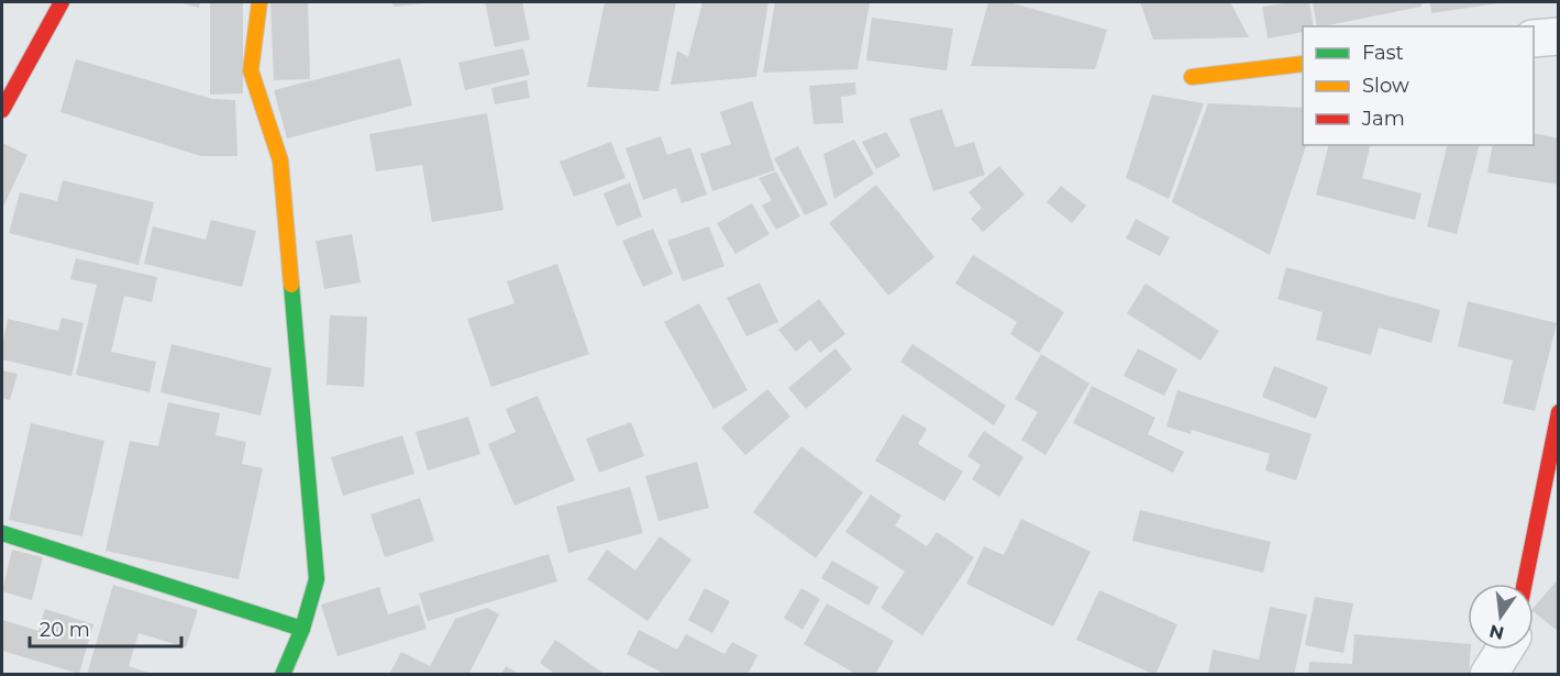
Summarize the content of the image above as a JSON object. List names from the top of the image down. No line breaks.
{"legend":["Fast","Slow","Jam"],"scale_bar":"20 m","north":"bottom"}
